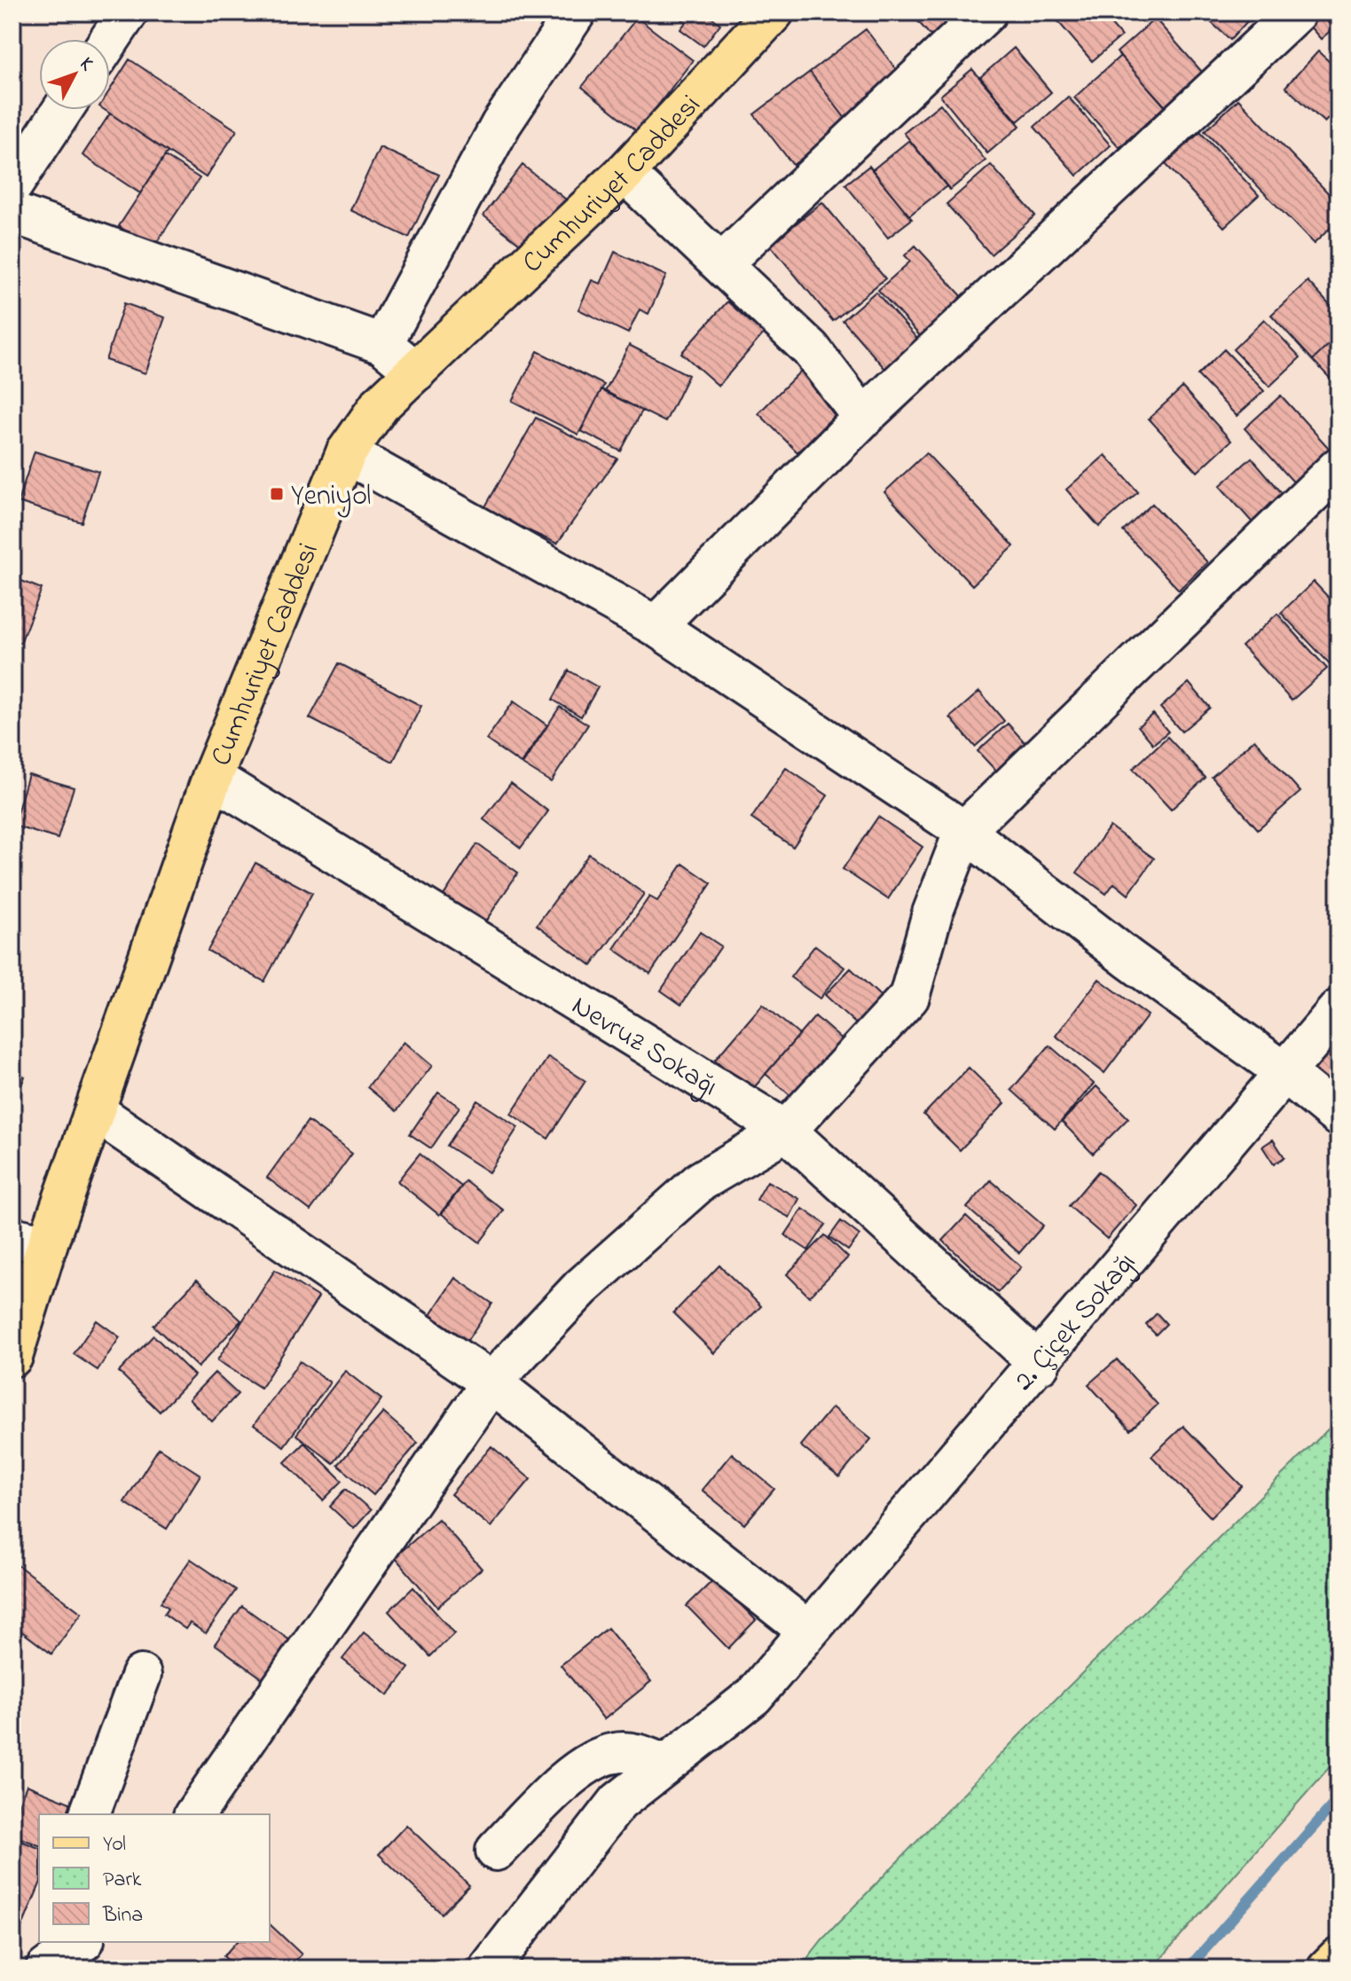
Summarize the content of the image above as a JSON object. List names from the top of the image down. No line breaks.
{"streets":{"main road":["Cumhuriyet Caddesi"],"street":["Nevruz Sokağı","2. Çiçek Sokağı"]},"crossings":[["Cumhuriyet Caddesi","Nevruz Sokağı"],["Nevruz Sokağı","2. Çiçek Sokağı"]],"places":{"transit":["Yeniyol"]},"legend":["Yol","Park","Bina"],"north":"top right"}
